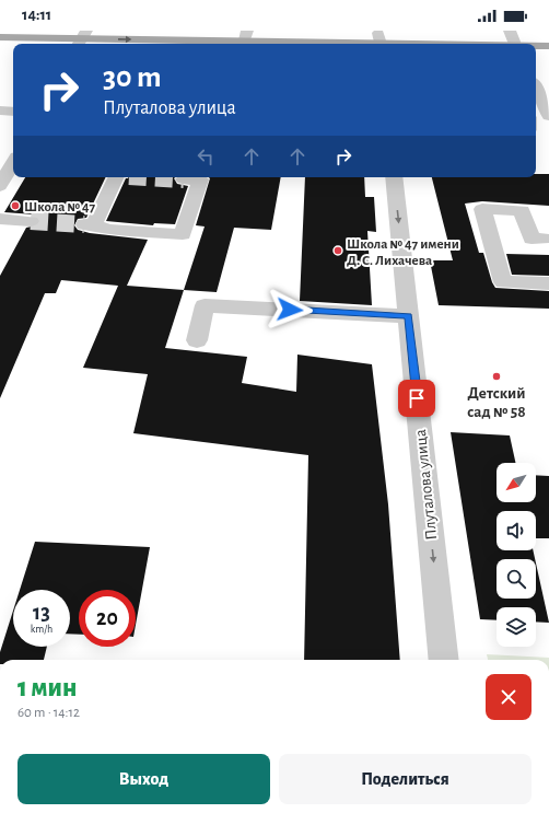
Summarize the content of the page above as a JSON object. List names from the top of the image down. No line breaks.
{"streets":{"street":["Плуталова улица"]},"one_way":["Плуталова улица"],"places":["Школа № 47","Школа № 47 имени Д. С. Лихачева","Детский сад № 58"],"north":"bottom left","page":{"status":"14:11","turn":["30 m","Плуталова улица"],"speed":"13 km/h","limit":"20","heading":["1 мин","60 m · 14:12"],"buttons":["Выход","Поделиться"]}}
